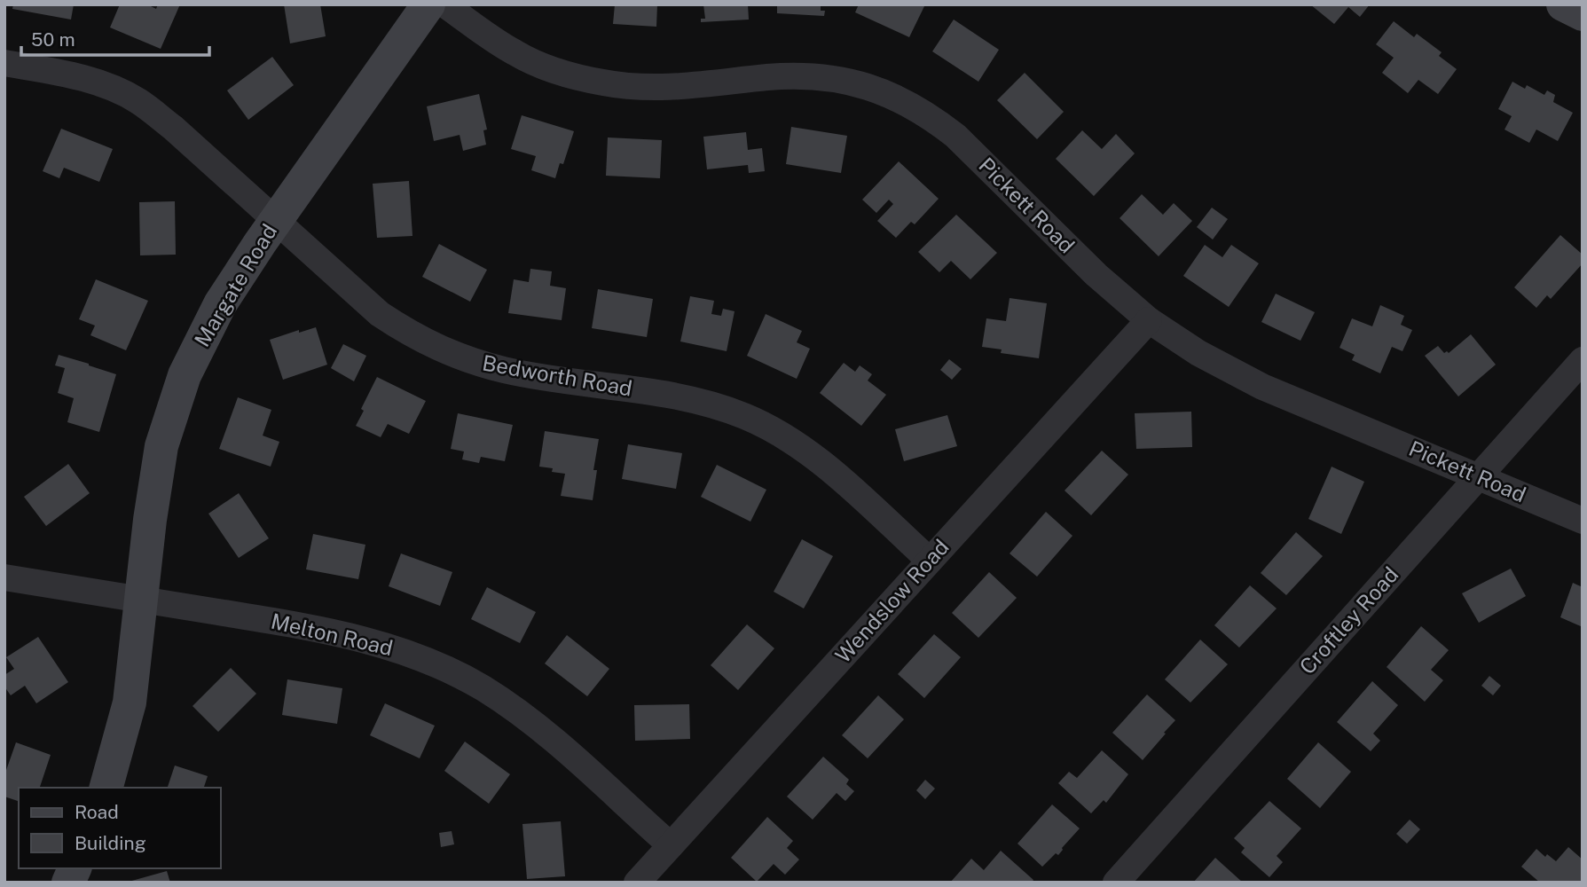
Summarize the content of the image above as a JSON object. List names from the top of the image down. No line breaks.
{"streets":{"street":["Pickett Road","Margate Road","Bedworth Road","Wendslow Road","Croftley Road","Melton Road"]},"crossings":[["Pickett Road","Wendslow Road"],["Pickett Road","Croftley Road"],["Margate Road","Bedworth Road"],["Margate Road","Melton Road"],["Bedworth Road","Wendslow Road"],["Wendslow Road","Melton Road"]],"legend":["Road","Building"],"scale_bar":"50 m"}
